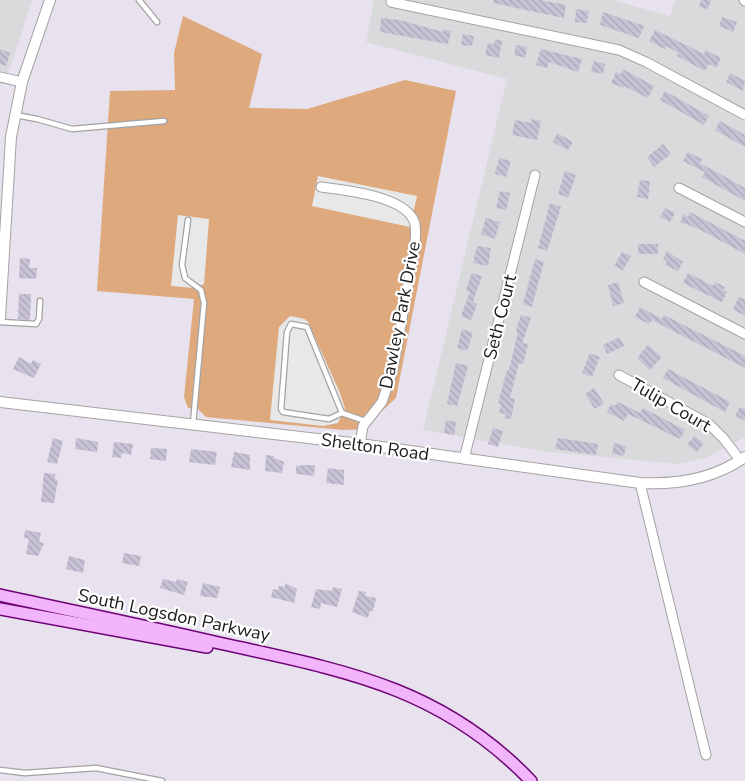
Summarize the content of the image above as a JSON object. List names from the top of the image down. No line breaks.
{"streets":{"main road":["South Logsdon Parkway"],"street":["Dawley Park Drive","Seth Court","Tulip Court","Shelton Road"]},"crossings":[["Dawley Park Drive","Shelton Road"],["Seth Court","Shelton Road"],["Tulip Court","Shelton Road"]]}
